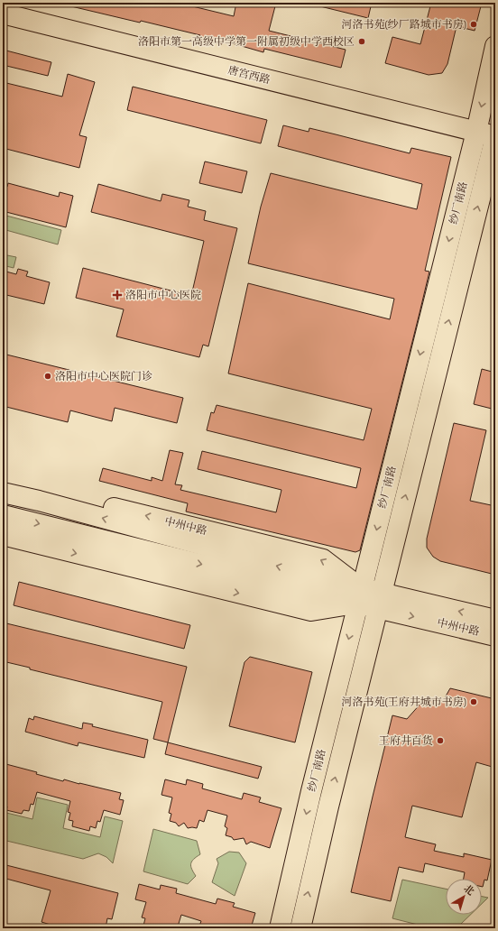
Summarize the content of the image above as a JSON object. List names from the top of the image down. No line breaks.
{"streets":{"main road":["唐宫西路","纱厂南路","中州中路"]},"crossings":[["唐宫西路","纱厂南路"],["纱厂南路","中州中路"]],"places":{"other":["河洛书苑(纱厂路城市书房)","洛阳市第一高级中学第一附属初级中学西校区","洛阳市中心医院门诊","河洛书苑(王府井城市书房)","王府井百货"],"health":["洛阳市中心医院"]},"north":"top right"}
